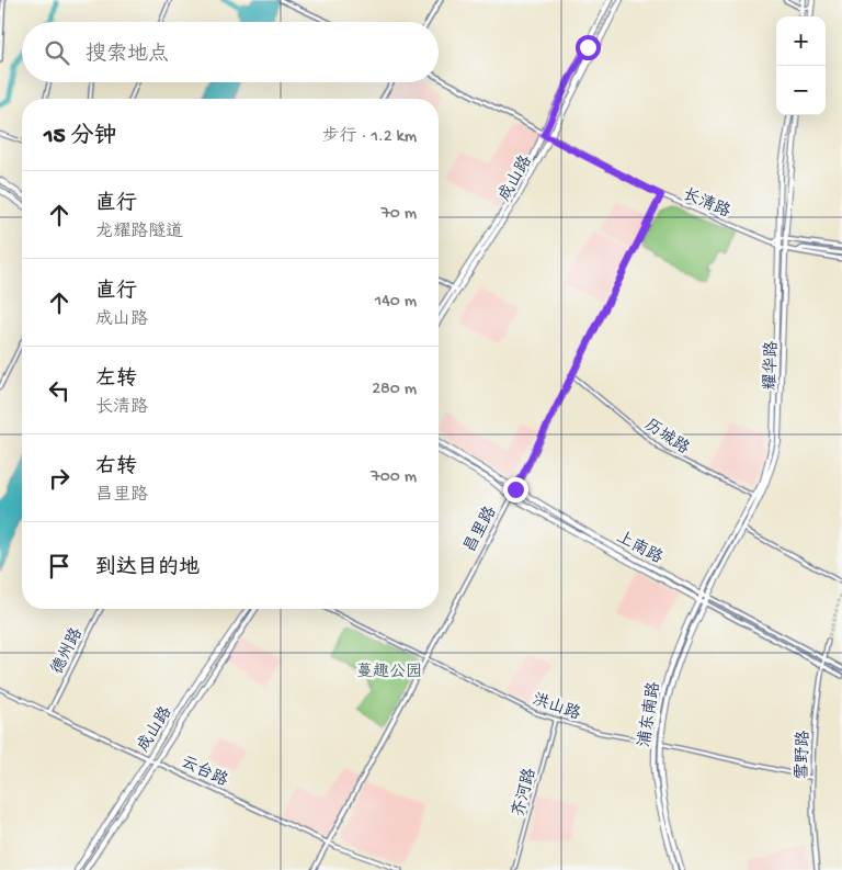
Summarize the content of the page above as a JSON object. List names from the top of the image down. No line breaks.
{"streets":{"main road":["成山路","耀华路","上南路","浦东南路"],"street":["长清路","历城路","昌里路","德州路","洪山路","雪野路","云台路","齐河路"]},"crossings":[["成山路","长清路"],["成山路","云台路"],["长清路","耀华路"],["长清路","昌里路"],["耀华路","历城路"],["耀华路","上南路"],["耀华路","浦东南路"],["历城路","昌里路"],["昌里路","上南路"],["昌里路","洪山路"],["昌里路","云台路"],["上南路","浦东南路"],["上南路","雪野路"],["德州路","云台路"],["洪山路","浦东南路"],["洪山路","雪野路"],["洪山路","齐河路"]],"parks":["蔓趣公园"],"page":{"map_buttons":["+","−"],"search":"搜索地点","heading":["15 分钟","步行 · 1.2 km"],"list":[["直行","龙耀路隧道","70 m"],["直行","成山路","140 m"],["左转","长清路","280 m"],["右转","昌里路","700 m"],"到达目的地"]}}
